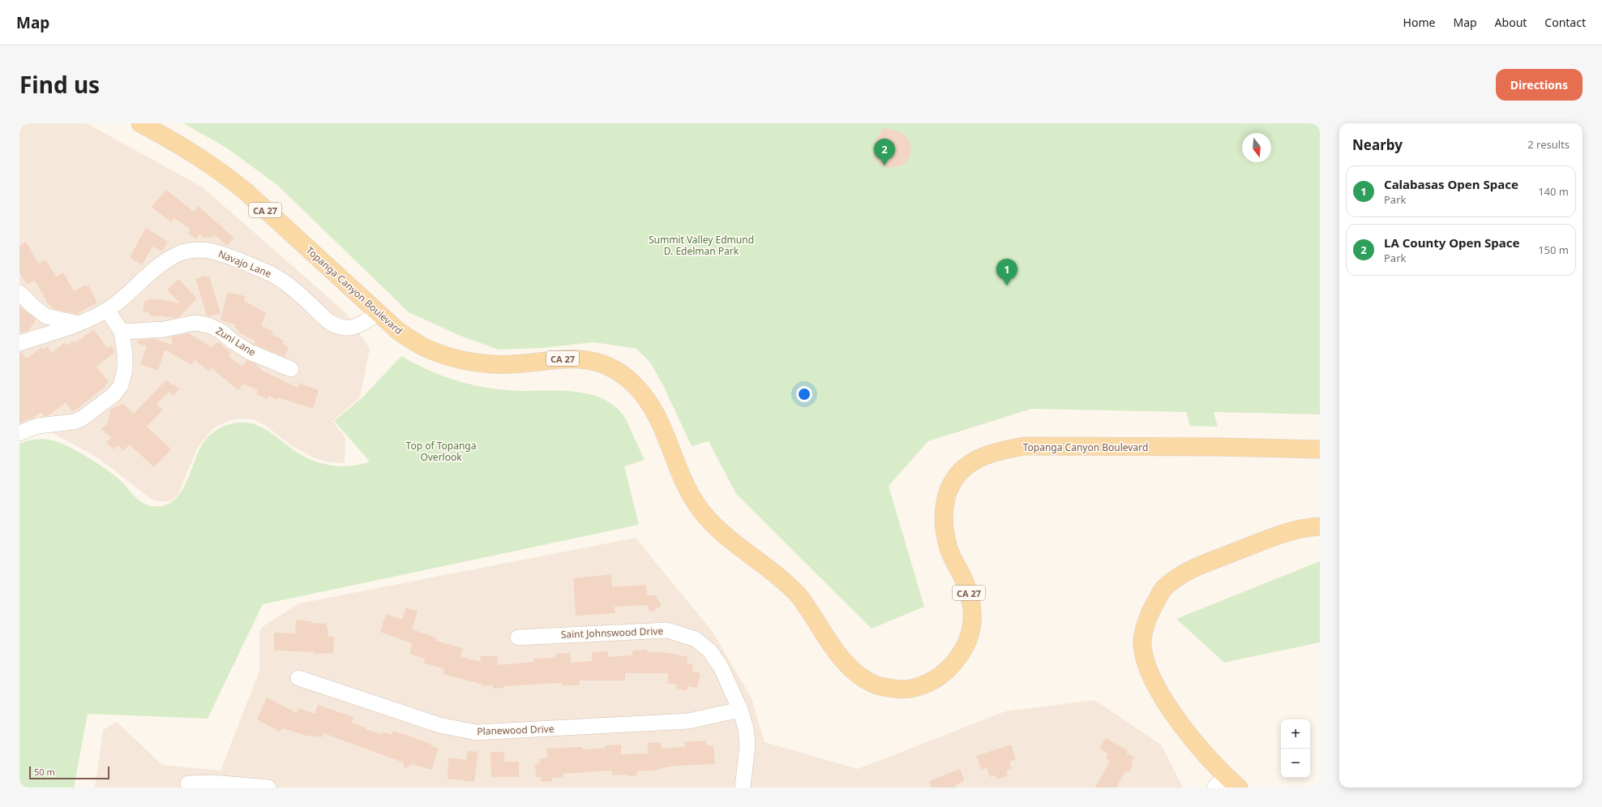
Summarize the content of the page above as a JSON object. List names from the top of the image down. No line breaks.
{"streets":{"main road":["CA 27","Topanga Canyon Boulevard"],"street":["Navajo Lane","Zuni Lane","Saint Johnswood Drive","Planewood Drive"]},"crossings":[["Navajo Lane","Topanga Canyon Boulevard"],["Saint Johnswood Drive","Planewood Drive"]],"parks":["Summit Valley Edmund D. Edelman Park","Top of Topanga Overlook"],"scale_bar":"50 m","north":"bottom","page":{"header":"Map","nav":["Home","Map","About","Contact"],"title":"Find us","buttons":"Directions","heading":["Nearby","2 results"],"pins":["2","1"],"list":[{"mark":"1","name":"Calabasas Open Space","note":"Park","value":"140 m"},{"mark":"2","name":"LA County Open Space","note":"Park","value":"150 m"}],"map_buttons":["+","−"],"scale":"50 m"}}
